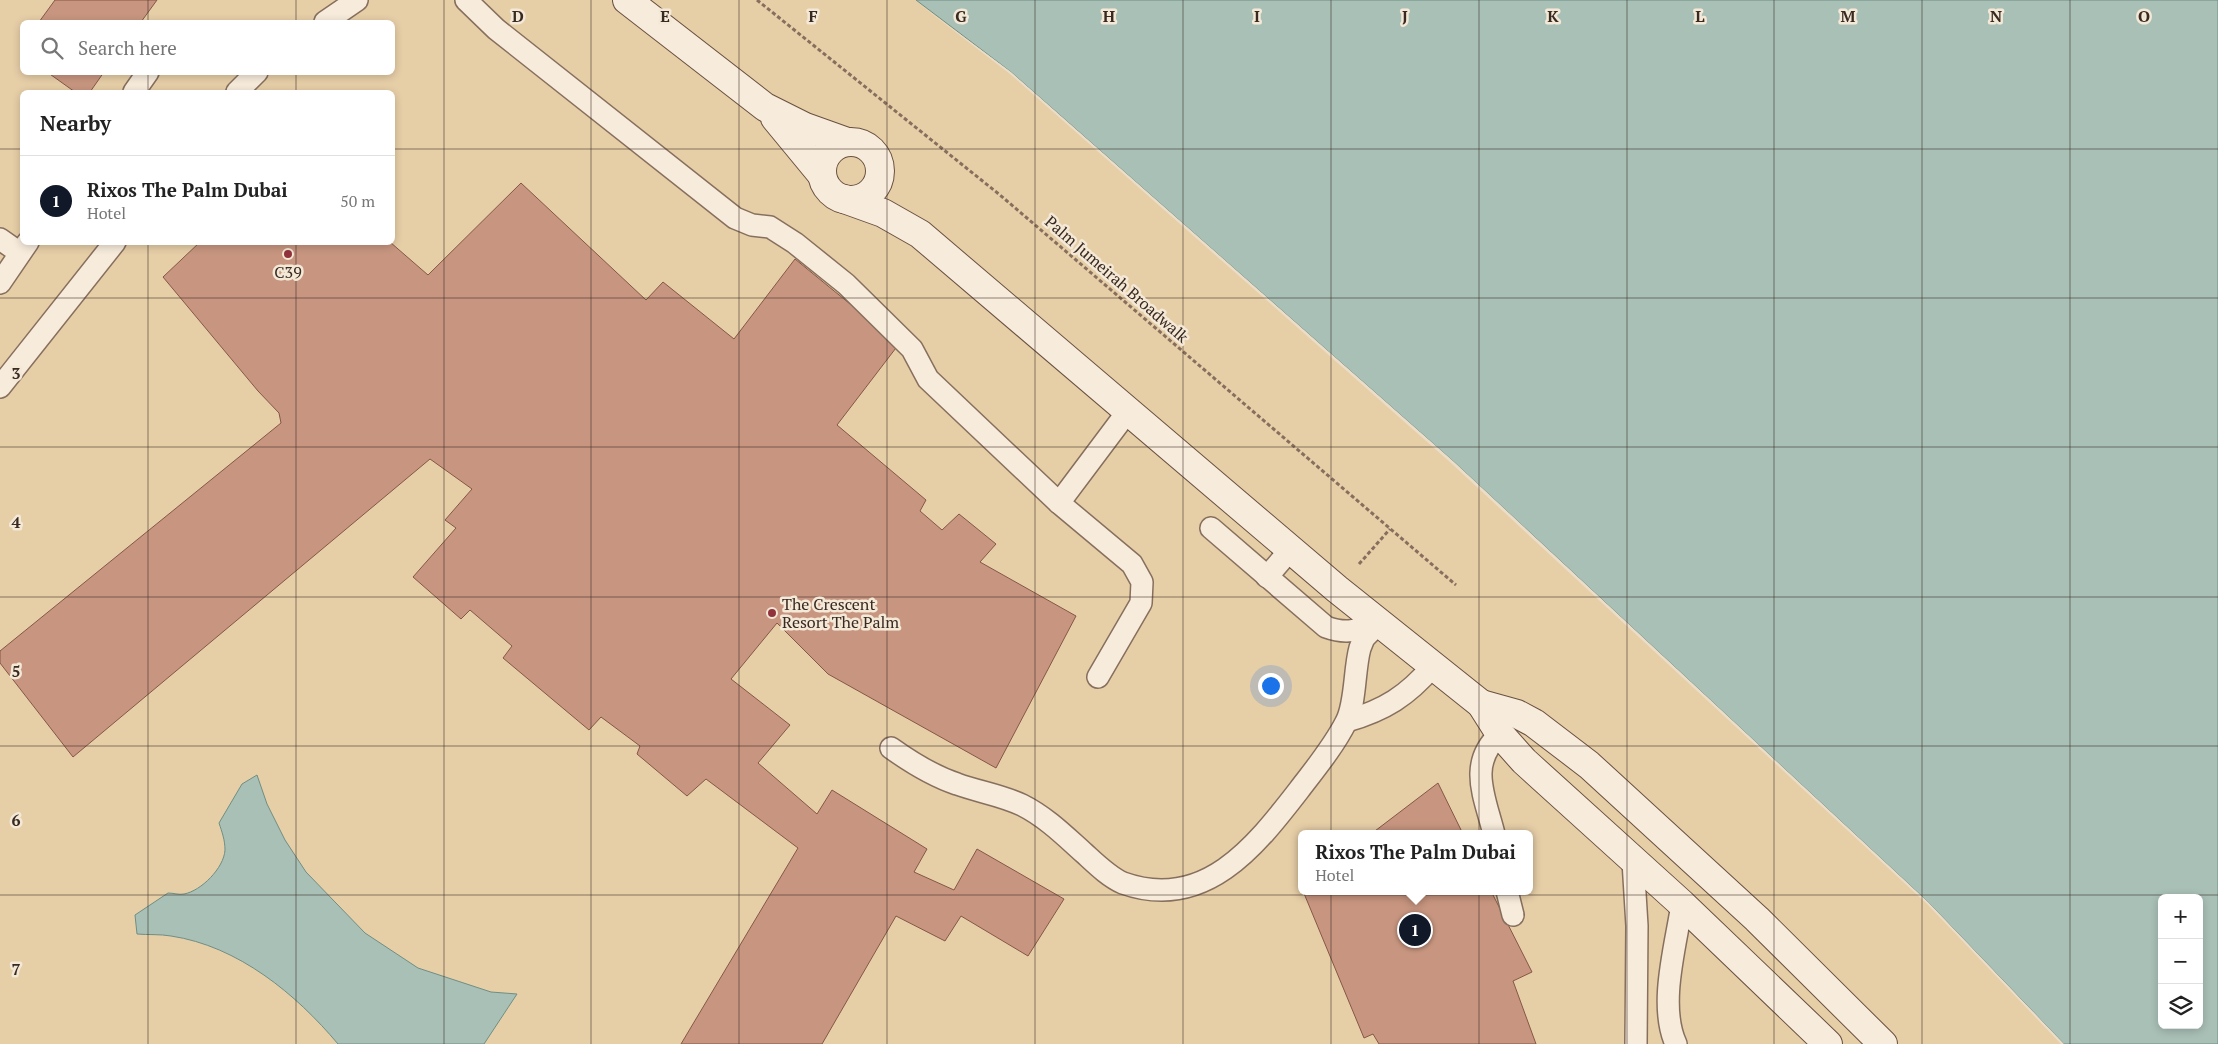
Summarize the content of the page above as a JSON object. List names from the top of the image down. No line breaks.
{"streets":{"path":["Palm Jumeirah Broadwalk"]},"places":["C39","The Crescent Resort The Palm"],"page":{"search":"Search here","heading":"Nearby","list":[{"mark":"1","name":"Rixos The Palm Dubai","note":"Hotel","value":"50 m"}],"popup":["Rixos The Palm Dubai","Hotel"],"map_buttons":["+","−"],"pins":"1"},"grid":{"columns":["D","E","F","G","H","I","J","K","L","M","N","O"],"rows":["3","4","5","6","7"]}}
